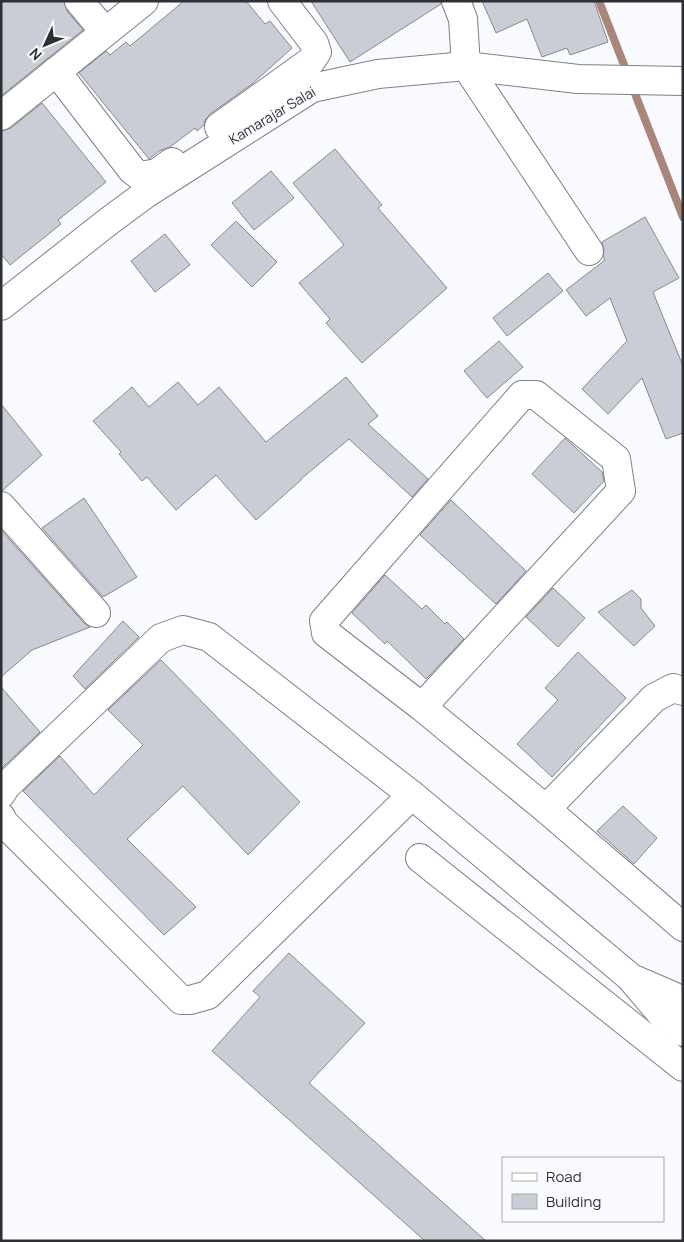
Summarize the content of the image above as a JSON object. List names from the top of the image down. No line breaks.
{"streets":{"street":["Kamarajar Salai"]},"legend":["Road","Building"],"north":"bottom left"}
